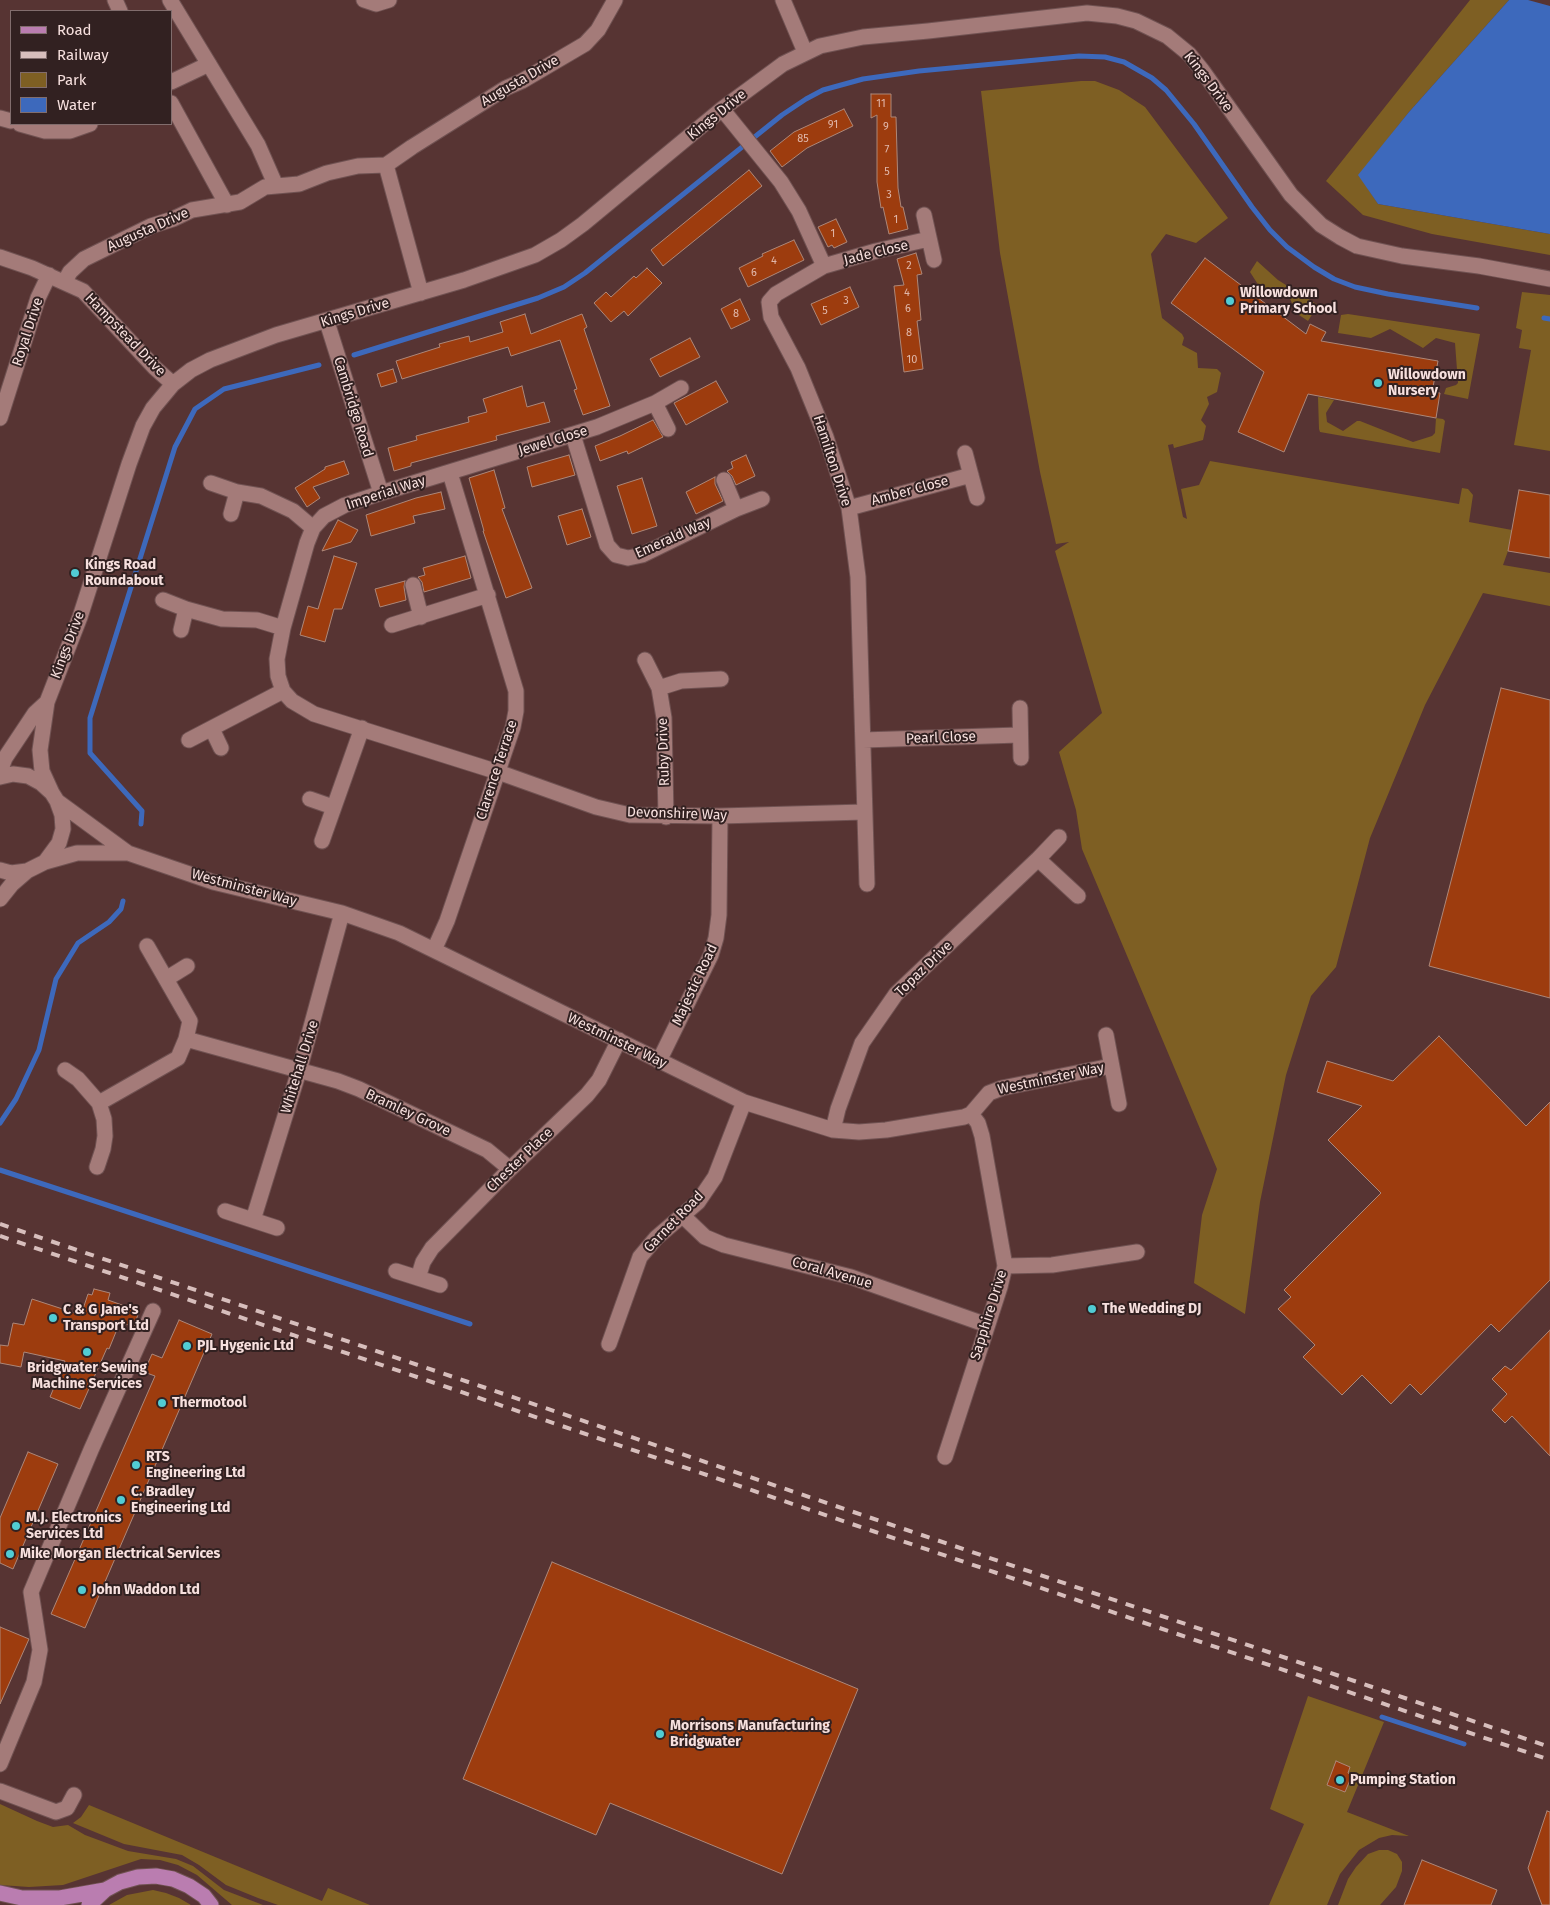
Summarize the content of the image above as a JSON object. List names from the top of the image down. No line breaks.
{"streets":{"street":["Augusta Drive","Kings Drive","Jade Close","Royal Drive","Hampstead Drive","Cambridge Road","Jewel Close","Hamilton Drive","Amber Close","Imperial Way","Emerald Way","Pearl Close","Ruby Drive","Clarence Terrace","Devonshire Way","Westminster Way","Topaz Drive","Majestic Road","Whitehall Drive","Bramley Grove","Chester Place","Garnet Road","Coral Avenue","Sapphire Drive"]},"crossings":[["Augusta Drive","Hampstead Drive"],["Kings Drive","Hampstead Drive"],["Kings Drive","Cambridge Road"],["Kings Drive","Westminster Way"],["Jade Close","Hamilton Drive"],["Royal Drive","Hampstead Drive"],["Cambridge Road","Imperial Way"],["Jewel Close","Imperial Way"],["Jewel Close","Emerald Way"],["Jewel Close","Clarence Terrace"],["Hamilton Drive","Amber Close"],["Hamilton Drive","Pearl Close"],["Hamilton Drive","Devonshire Way"],["Imperial Way","Clarence Terrace"],["Ruby Drive","Devonshire Way"],["Clarence Terrace","Devonshire Way"],["Clarence Terrace","Westminster Way"],["Devonshire Way","Majestic Road"],["Westminster Way","Topaz Drive"],["Westminster Way","Majestic Road"],["Westminster Way","Whitehall Drive"],["Westminster Way","Chester Place"],["Westminster Way","Garnet Road"],["Westminster Way","Sapphire Drive"],["Whitehall Drive","Bramley Grove"],["Bramley Grove","Chester Place"],["Garnet Road","Coral Avenue"],["Coral Avenue","Sapphire Drive"]],"places":["Willowdown Primary School","Willowdown Nursery","Kings Road Roundabout","The Wedding DJ","C & G Jane's Transport Ltd","PJL Hygenic Ltd","Bridgwater Sewing Machine Services","Thermotool","RTS Engineering Ltd","C. Bradley Engineering Ltd","M.J. Electronics Services Ltd","Mike Morgan Electrical Services","John Waddon Ltd","Morrisons Manufacturing Bridgwater","Pumping Station"],"house_numbers":["11","91","9","85","7","5","3","1","1","4","2","6","4","3","6","5","8","8","10"],"legend":["Road","Railway","Park","Water"]}
